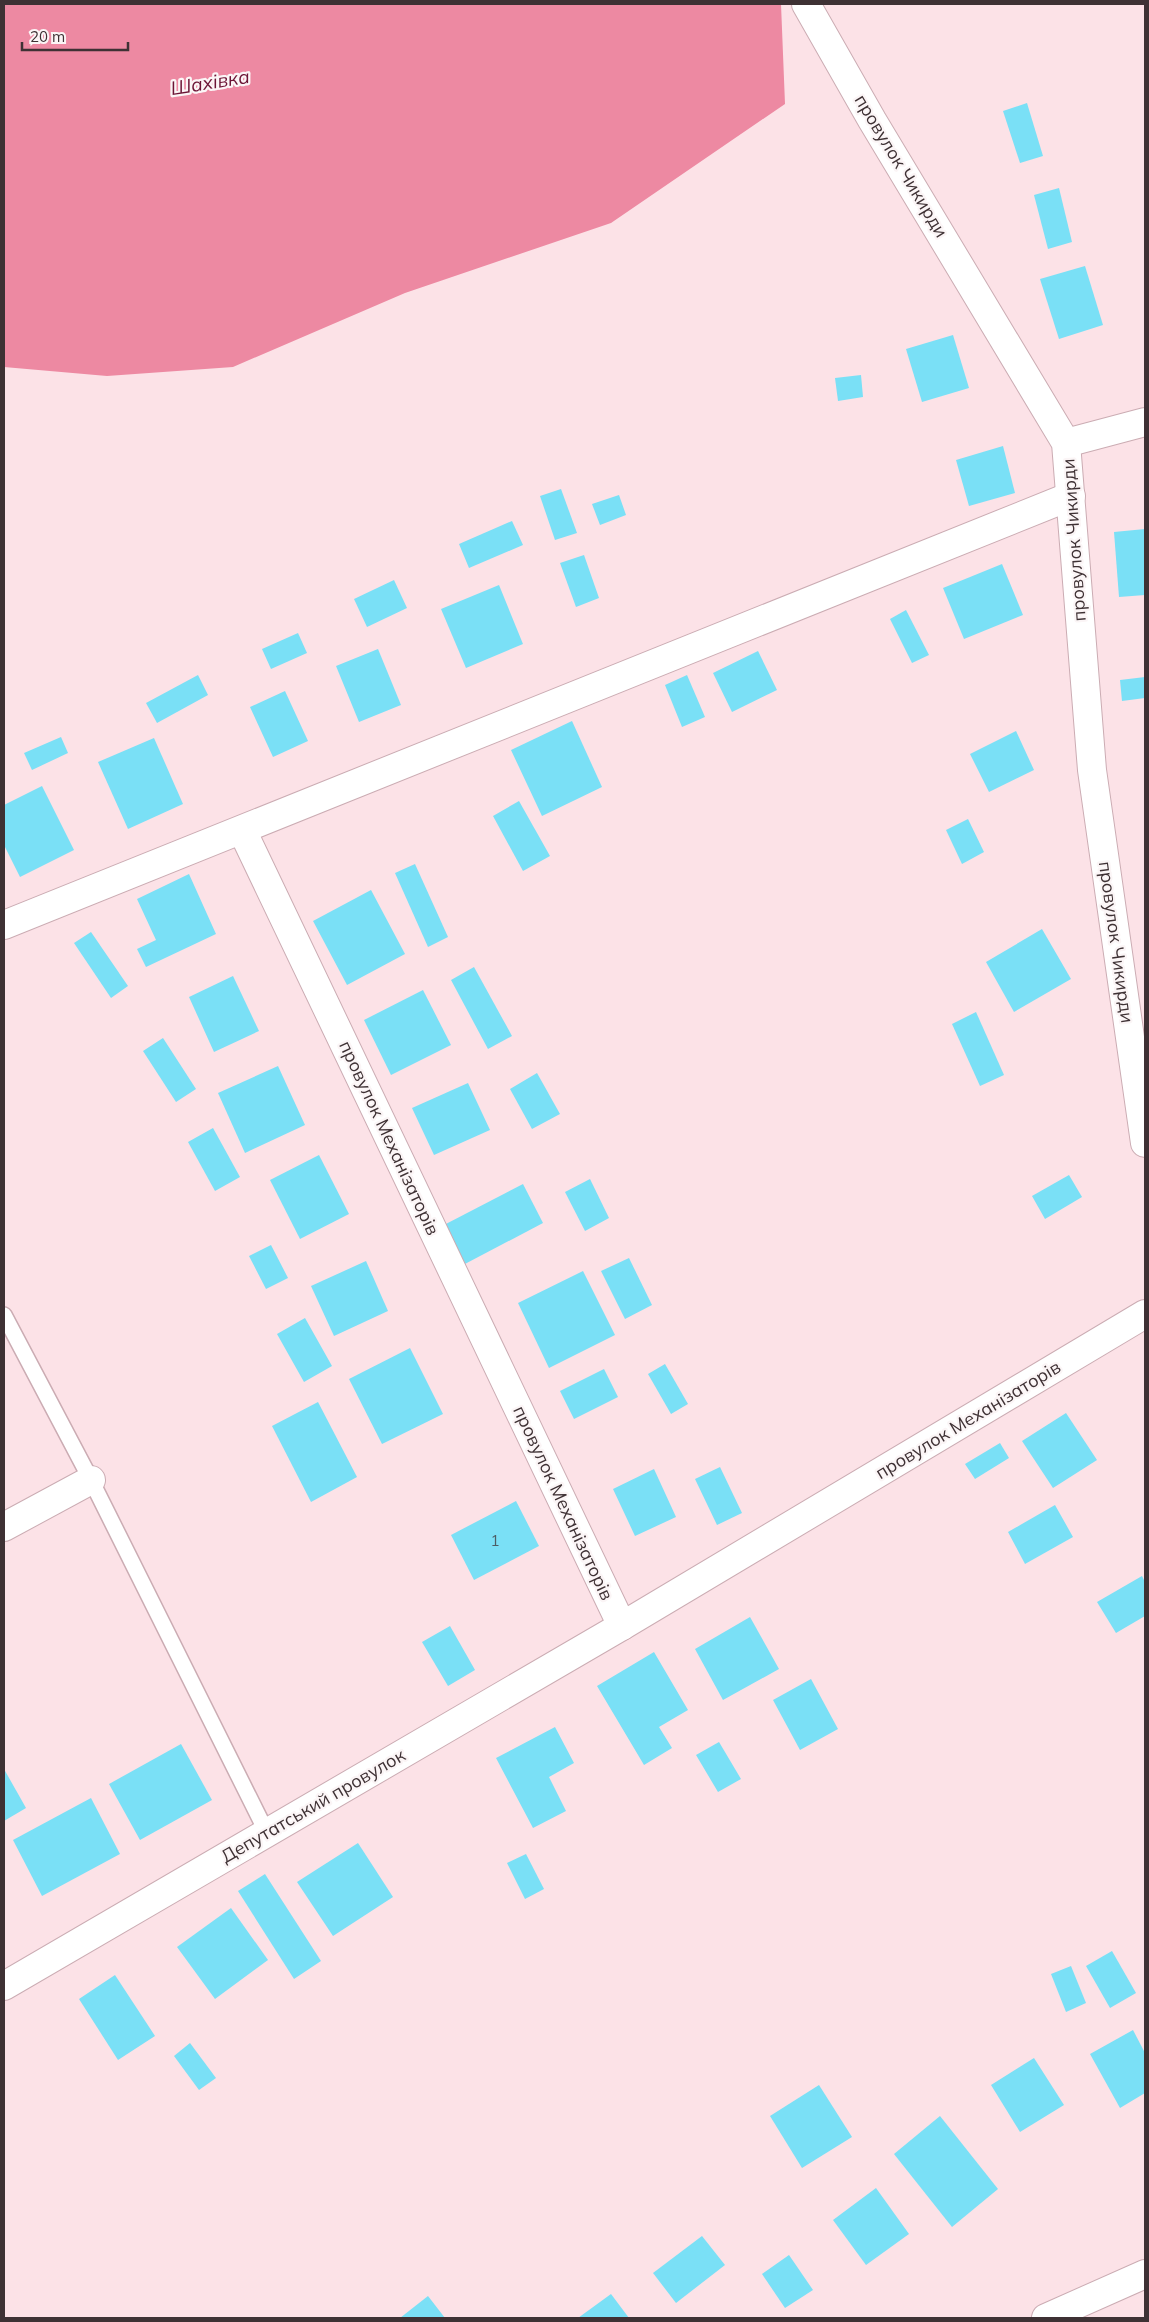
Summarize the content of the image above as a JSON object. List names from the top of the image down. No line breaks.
{"streets":{"street":["провулок Чикирди","провулок Механізаторів","Депутатський провулок"]},"crossings":[["провулок Механізаторів","Депутатський провулок"]],"water":["Шахівка"],"house_numbers":["1"],"scale_bar":"20 m"}
